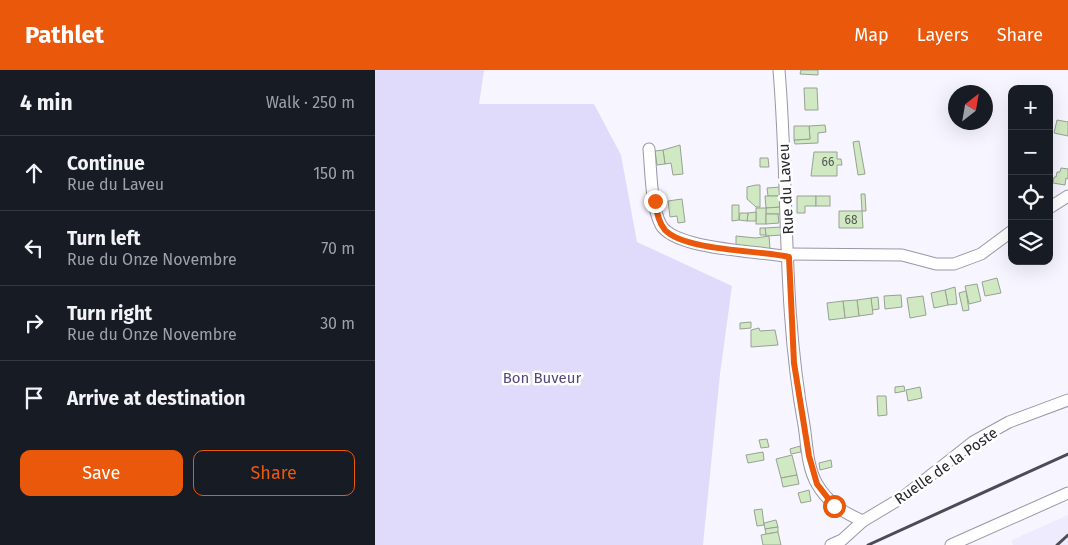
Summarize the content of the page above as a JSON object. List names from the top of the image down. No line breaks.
{"streets":{"street":["Rue du Laveu","Ruelle de la Poste"]},"crossings":[["Rue du Laveu","Ruelle de la Poste"]],"parks":["Bon Buveur"],"house_numbers":["66","68"],"north":"top right","page":{"header":"Pathlet","nav":["Map","Layers","Share"],"heading":["4 min","Walk · 250 m"],"map_buttons":["+","−"],"list":[["Continue","Rue du Laveu","150 m"],["Turn left","Rue du Onze Novembre","70 m"],["Turn right","Rue du Onze Novembre","30 m"],"Arrive at destination"],"buttons":["Save","Share"]}}
